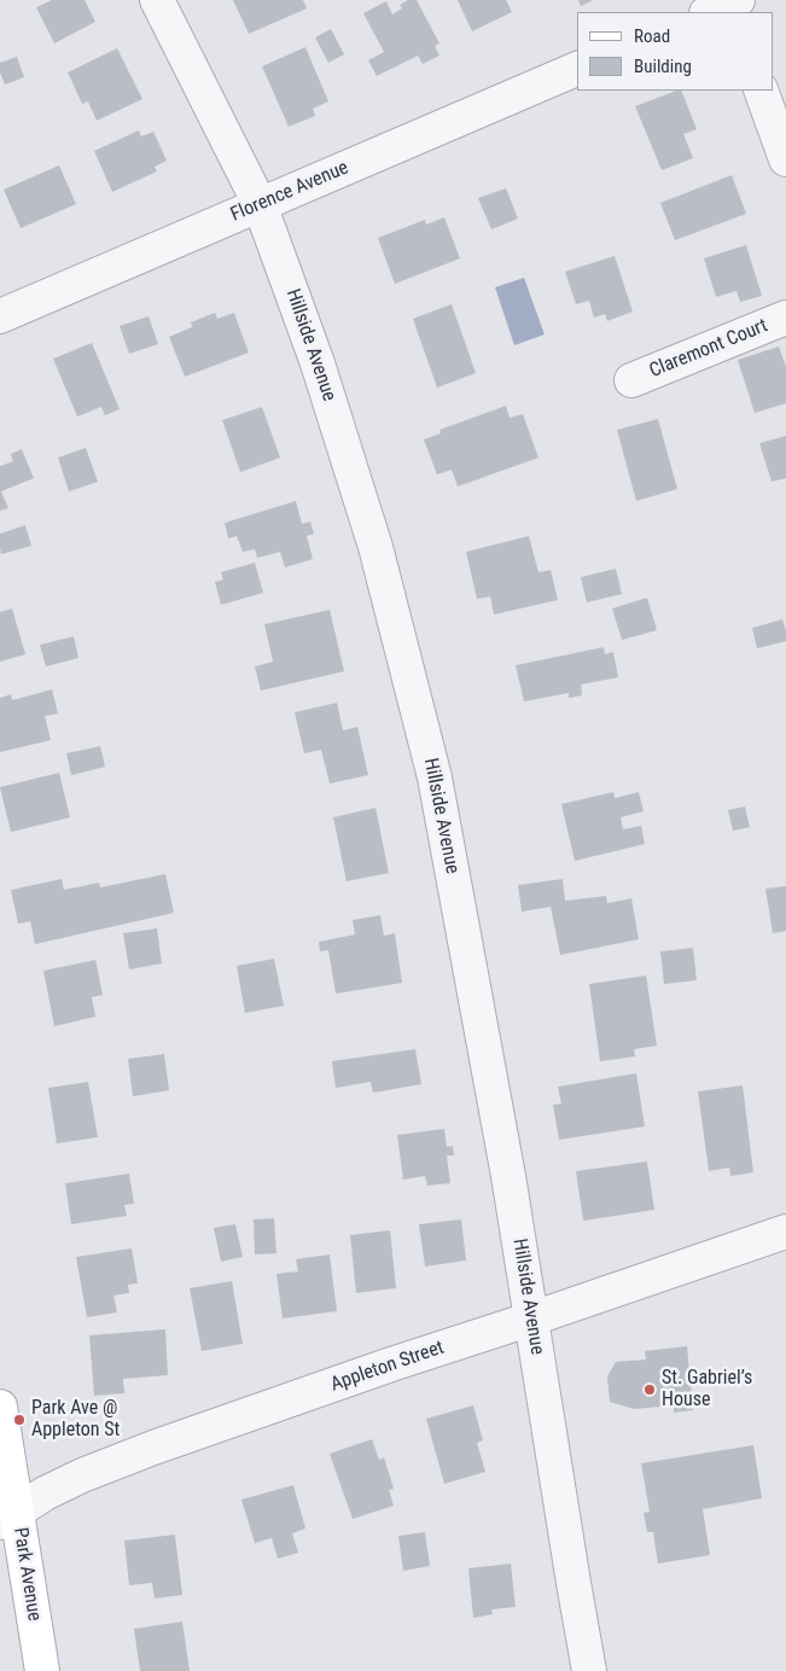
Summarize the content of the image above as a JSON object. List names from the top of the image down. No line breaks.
{"streets":{"main road":["Park Avenue"],"street":["Florence Avenue","Hillside Avenue","Claremont Court","Appleton Street"]},"crossings":[["Florence Avenue","Hillside Avenue"],["Hillside Avenue","Appleton Street"],["Appleton Street","Park Avenue"]],"places":["St. Gabriel’s House","Park Ave @ Appleton St"],"legend":["Road","Building"]}
